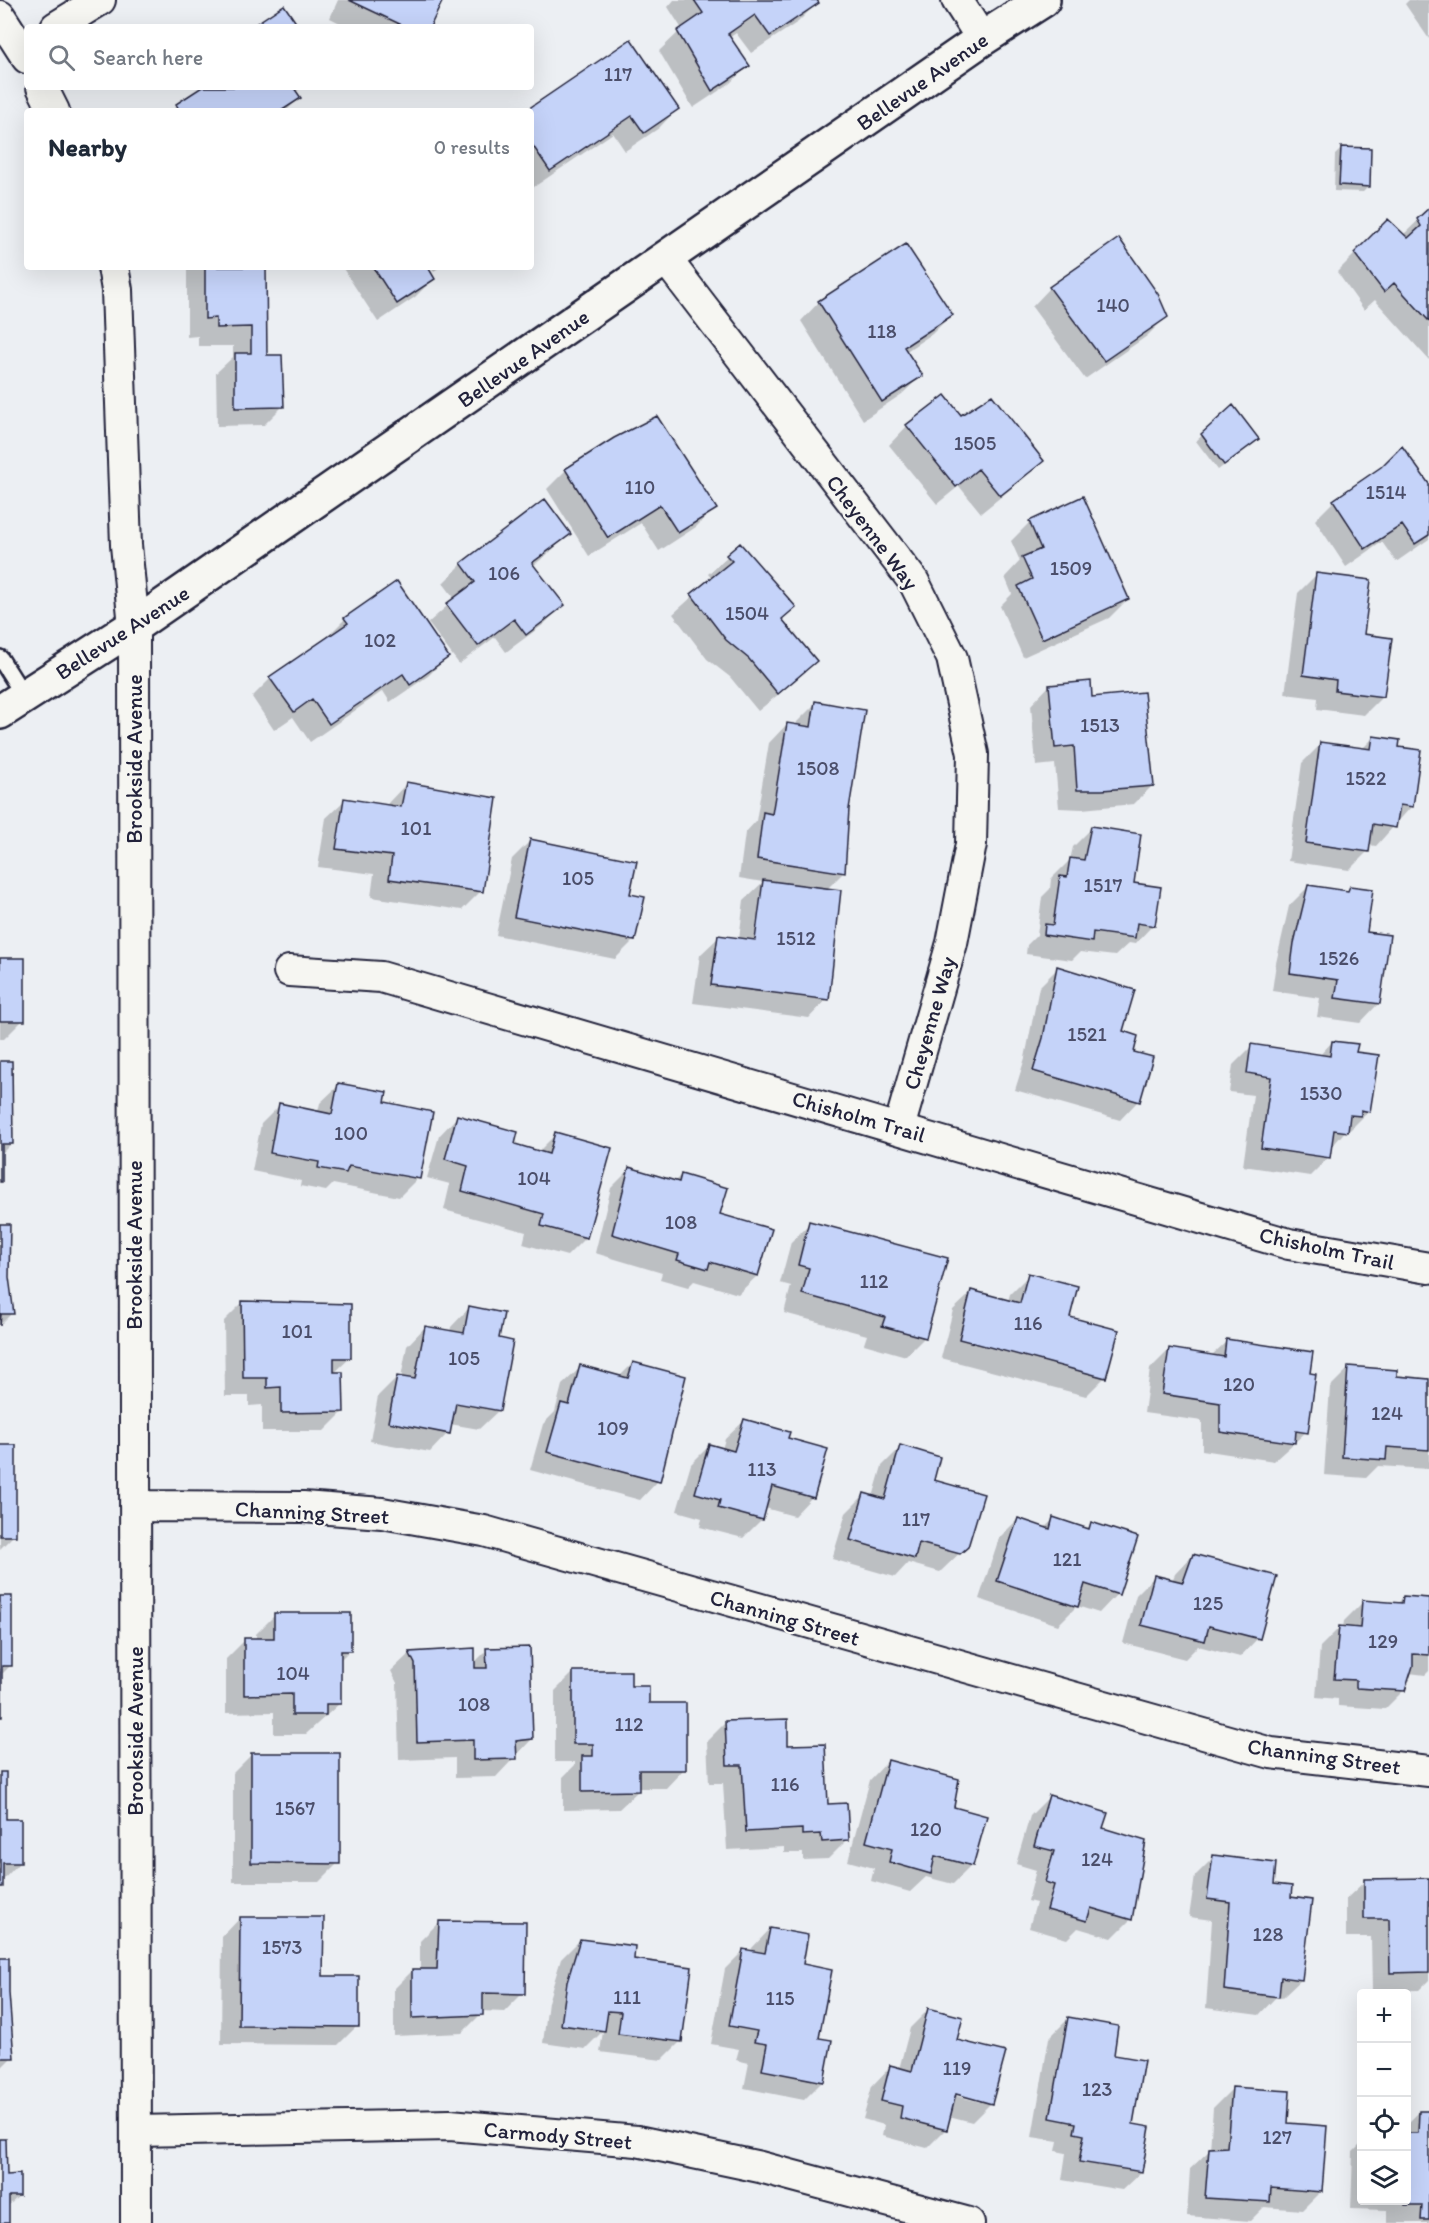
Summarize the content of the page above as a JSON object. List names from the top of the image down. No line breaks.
{"streets":{"street":["Bellevue Avenue","Cheyenne Way","Brookside Avenue","Chisholm Trail","Channing Street","Carmody Street"]},"crossings":[["Bellevue Avenue","Cheyenne Way"],["Bellevue Avenue","Brookside Avenue"],["Cheyenne Way","Chisholm Trail"],["Brookside Avenue","Channing Street"],["Brookside Avenue","Carmody Street"]],"house_numbers":["117","140","118","1505","110","1514","1509","106","1504","102","1513","1508","1522","101","105","1517","1512","1526","1521","1530","100","104","108","112","116","101","105","120","124","109","113","117","121","125","129","104","108","112","116","1567","120","124","128","1573","111","115","119","123","127"],"page":{"search":"Search here","heading":["Nearby","0 results"],"map_buttons":["+","−"]}}
